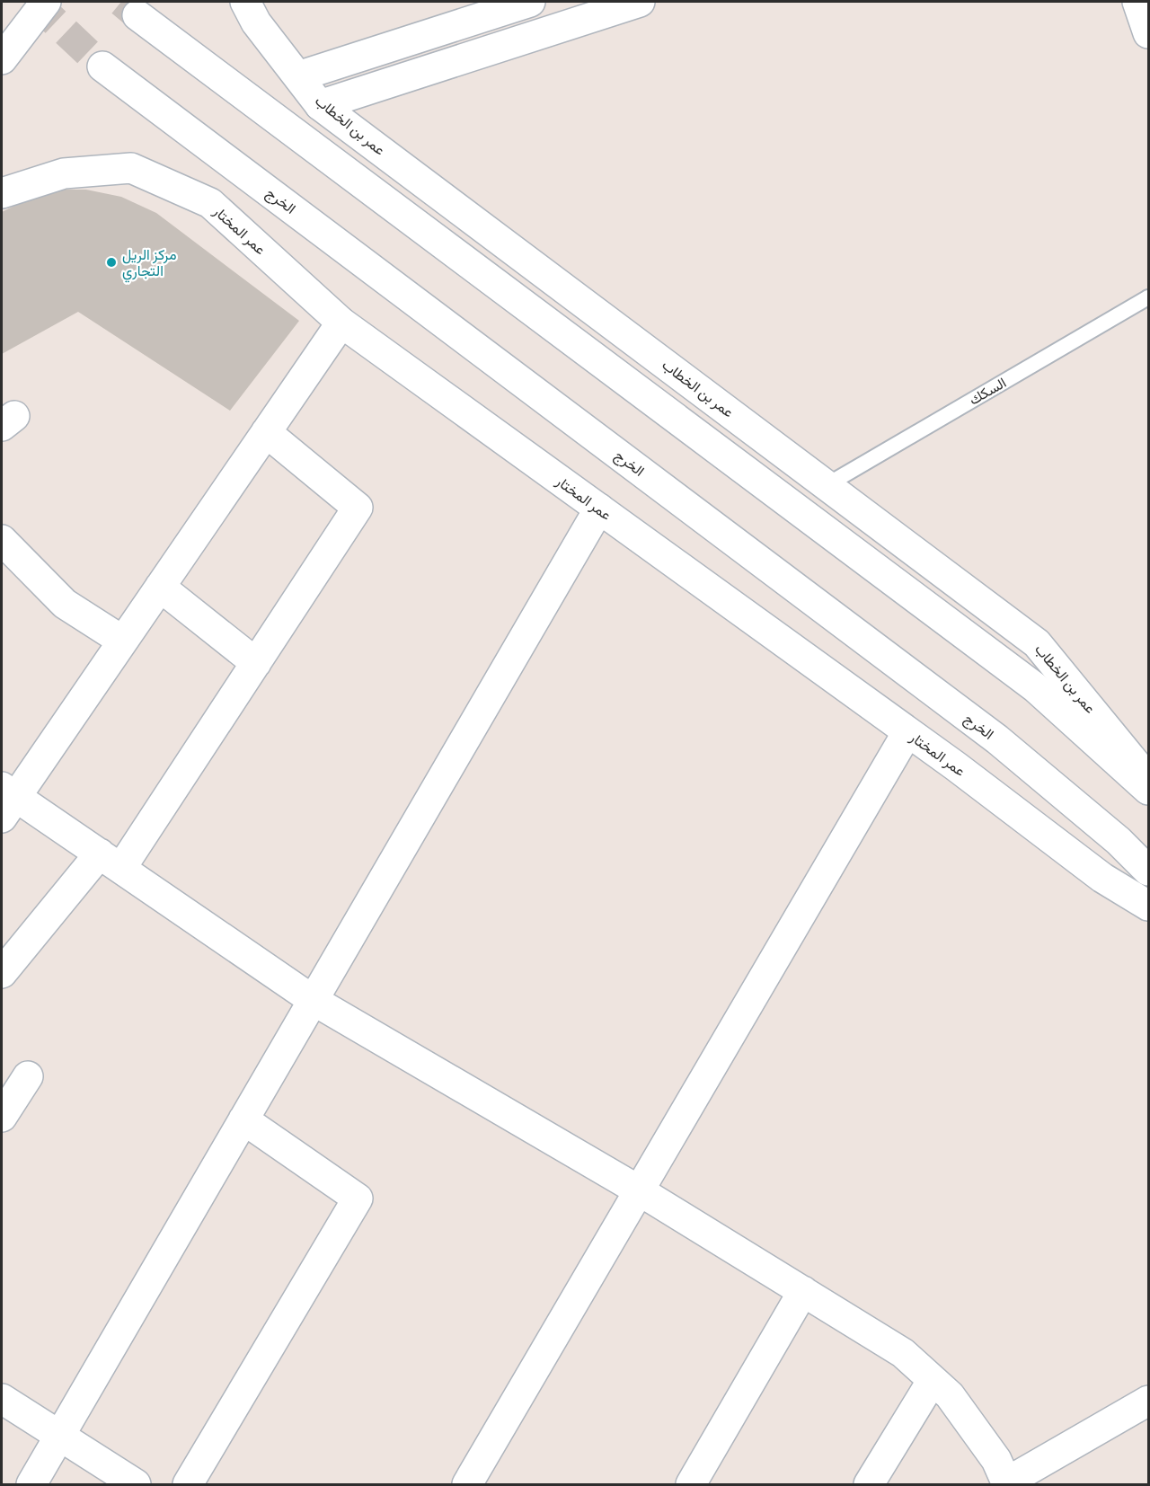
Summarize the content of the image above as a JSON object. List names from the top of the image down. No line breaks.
{"streets":{"street":["عمر بن الخطاب","الخرج","عمر المختار"],"lane":["السكك"]},"crossings":[["عمر بن الخطاب","السكك"]],"places":["مركز الريل التجاري"]}
